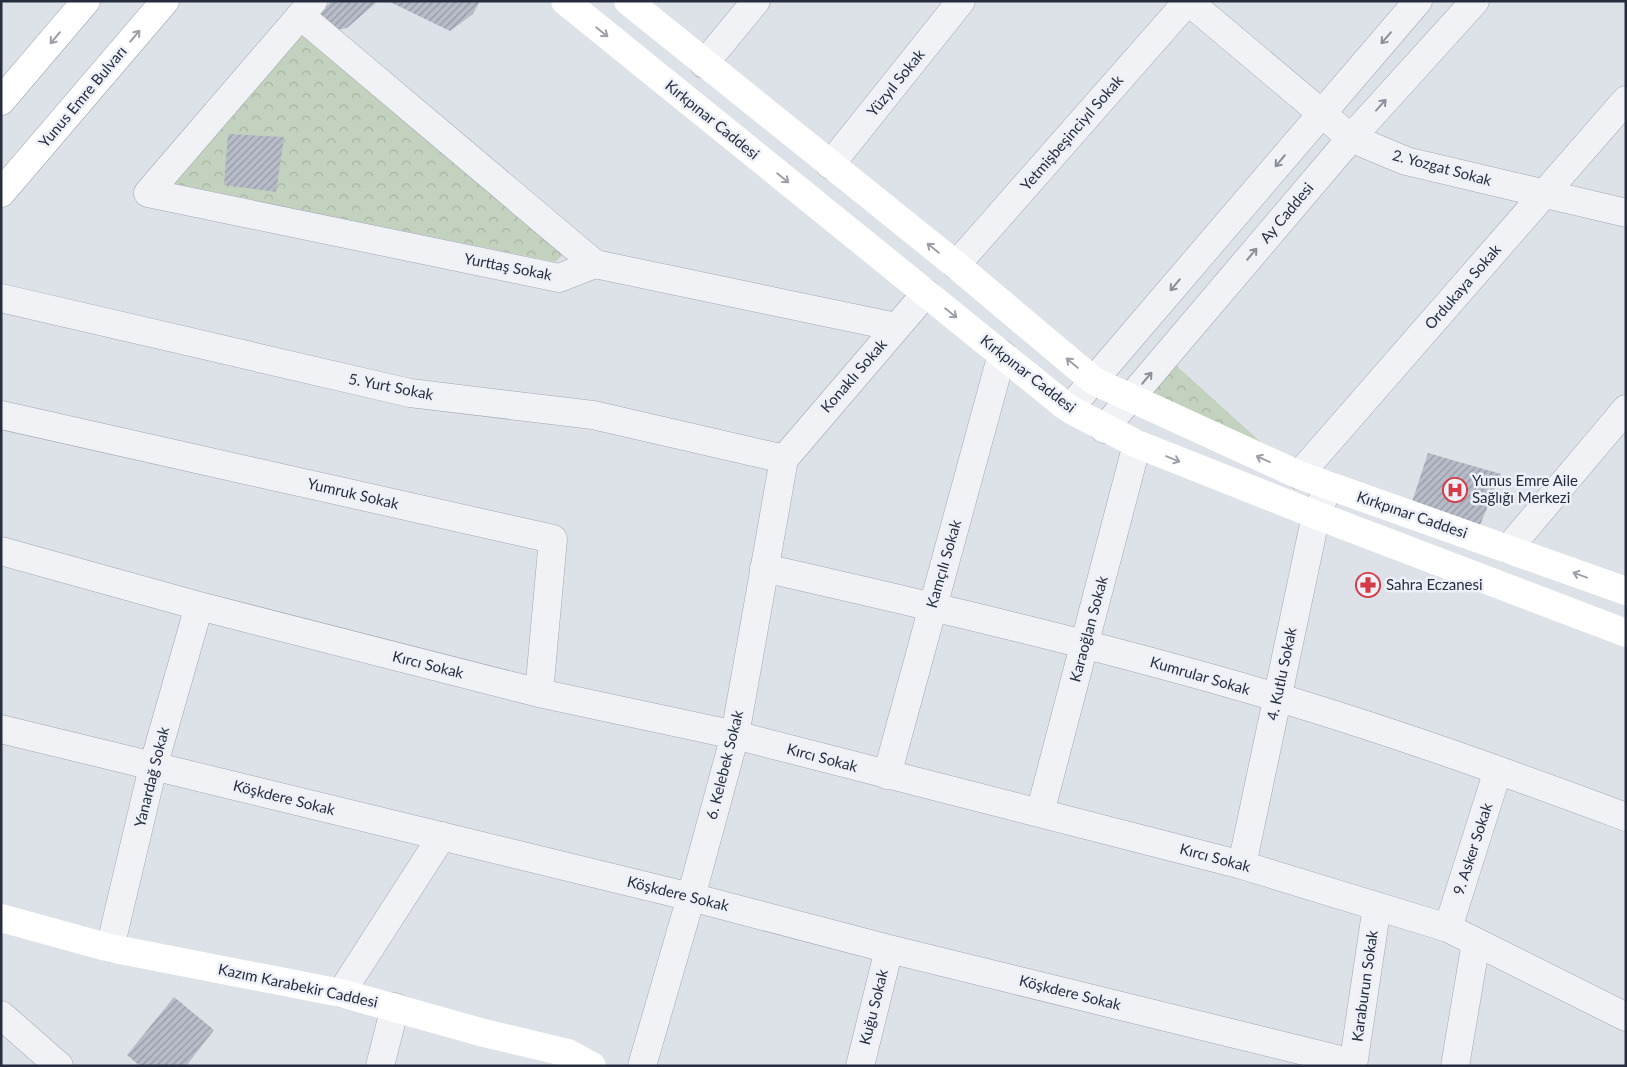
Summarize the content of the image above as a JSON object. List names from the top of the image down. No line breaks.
{"streets":{"main road":["Yunus Emre Bulvarı","Kırkpınar Caddesi","Kazım Karabekir Caddesi"],"street":["Yüzyıl Sokak","Yetmişbeşinciyıl Sokak","2. Yozgat Sokak","Ay Caddesi","Yurttaş Sokak","Ordukaya Sokak","Konaklı Sokak","5. Yurt Sokak","Yumruk Sokak","Kamçılı Sokak","Karaoğlan Sokak","Kırcı Sokak","4. Kutlu Sokak","Kumrular Sokak","6. Kelebek Sokak","Yanardağ Sokak","Köşkdere Sokak","9. Asker Sokak","Karaburun Sokak","Kuğu Sokak"]},"crossings":[["Yüzyıl Sokak","Kırkpınar Caddesi"],["Kırkpınar Caddesi","Yetmişbeşinciyıl Sokak"],["Kırkpınar Caddesi","Ay Caddesi"],["Kırkpınar Caddesi","Ordukaya Sokak"],["Kırkpınar Caddesi","Konaklı Sokak"],["Kırkpınar Caddesi","Kamçılı Sokak"],["Kırkpınar Caddesi","Karaoğlan Sokak"],["Kırkpınar Caddesi","4. Kutlu Sokak"],["Yetmişbeşinciyıl Sokak","2. Yozgat Sokak"],["2. Yozgat Sokak","Ay Caddesi"],["2. Yozgat Sokak","Ordukaya Sokak"],["Konaklı Sokak","5. Yurt Sokak"],["Konaklı Sokak","6. Kelebek Sokak"],["5. Yurt Sokak","6. Kelebek Sokak"],["Yumruk Sokak","Kırcı Sokak"],["Kamçılı Sokak","Kırcı Sokak"],["Kamçılı Sokak","Kumrular Sokak"],["Karaoğlan Sokak","Kırcı Sokak"],["Karaoğlan Sokak","Kumrular Sokak"],["Kırcı Sokak","4. Kutlu Sokak"],["Kırcı Sokak","6. Kelebek Sokak"],["Kırcı Sokak","Yanardağ Sokak"],["Kırcı Sokak","9. Asker Sokak"],["Kırcı Sokak","Karaburun Sokak"],["4. Kutlu Sokak","Kumrular Sokak"],["Kumrular Sokak","6. Kelebek Sokak"],["Kumrular Sokak","9. Asker Sokak"],["6. Kelebek Sokak","Köşkdere Sokak"],["Yanardağ Sokak","Köşkdere Sokak"],["Yanardağ Sokak","Kazım Karabekir Caddesi"],["Köşkdere Sokak","Karaburun Sokak"],["Köşkdere Sokak","Kuğu Sokak"]],"places":{"hospital":["Yunus Emre Aile Sağlığı Merkezi"],"pharmacy":["Sahra Eczanesi"]}}
